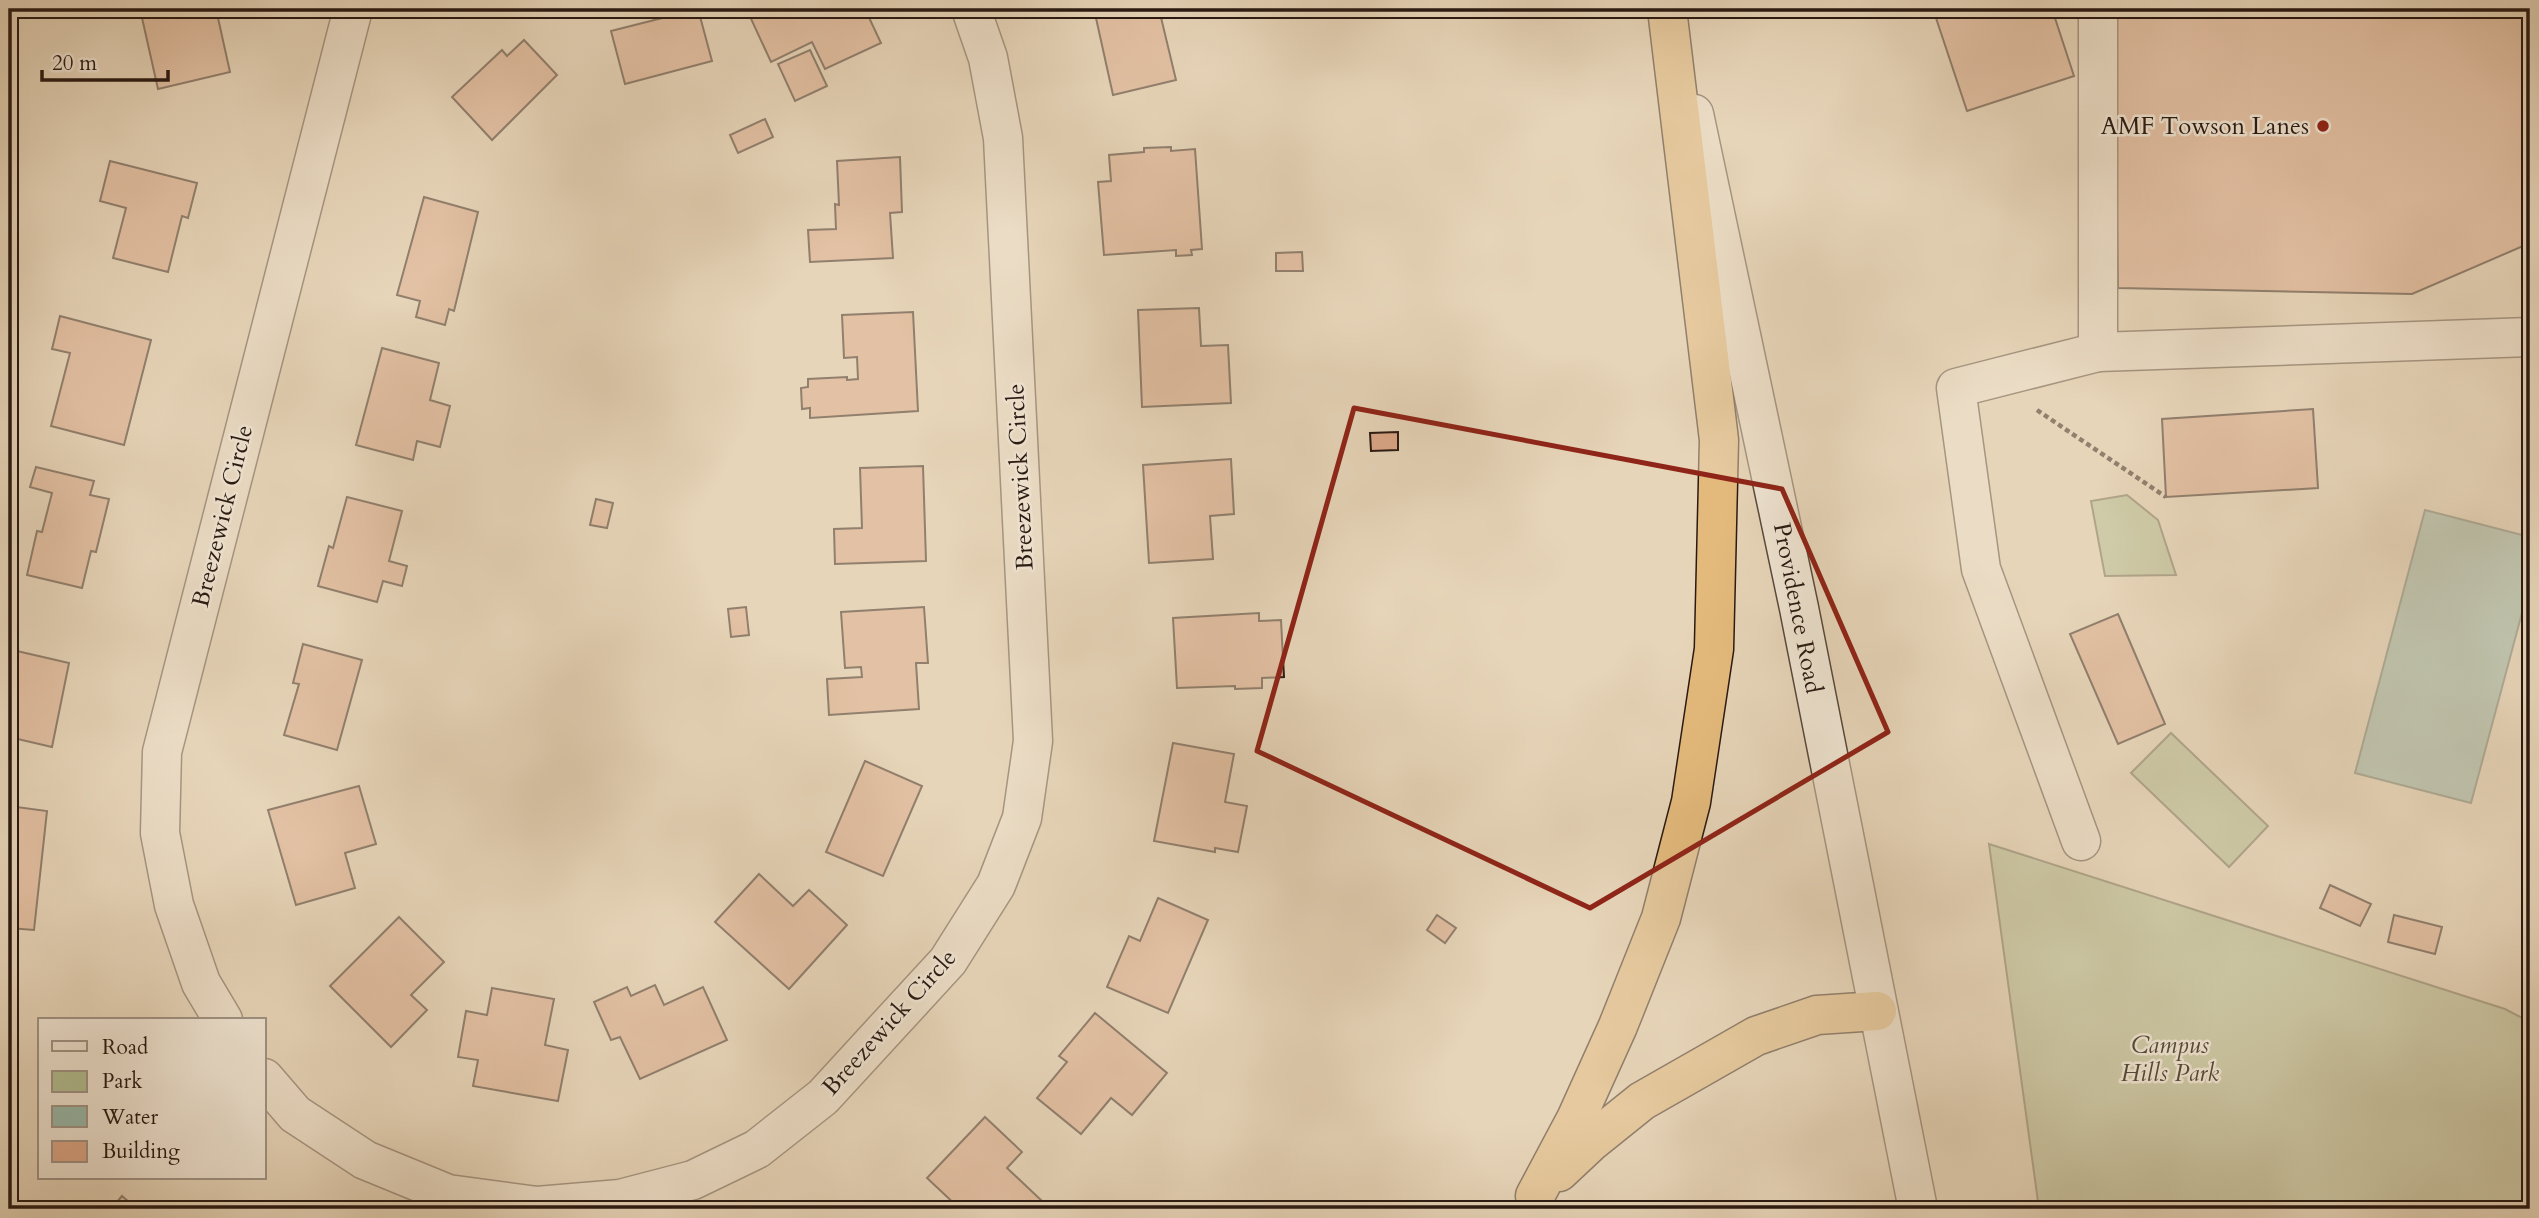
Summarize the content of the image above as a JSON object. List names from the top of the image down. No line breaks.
{"streets":{"street":["Breezewick Circle","Providence Road"]},"parks":["Campus Hills Park"],"places":["AMF Towson Lanes"],"legend":["Road","Park","Water","Building"],"scale_bar":"20 m"}
